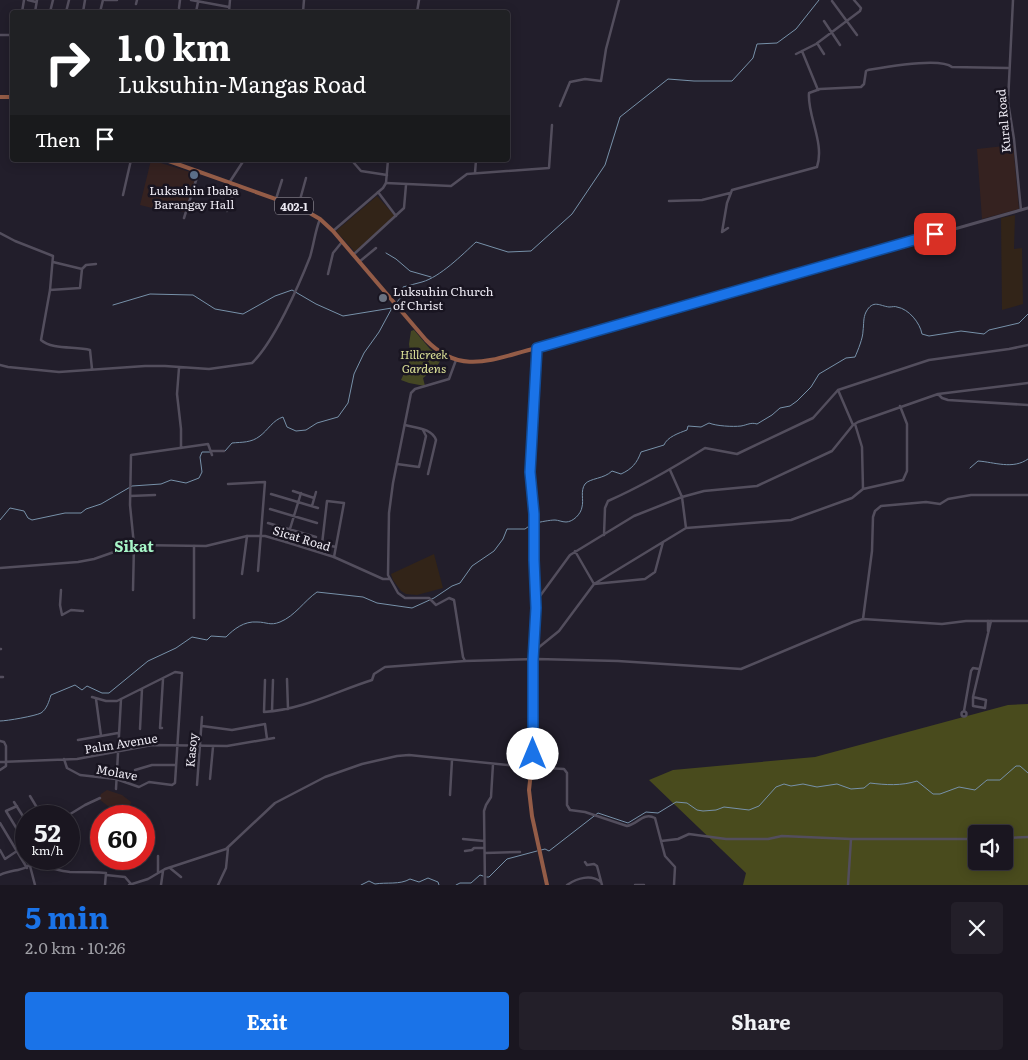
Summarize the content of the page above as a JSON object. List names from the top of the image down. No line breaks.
{"streets":{"main road":["402-1"],"street":["Kural Road","Sicat Road","Palm Avenue","Kasoy","Molave"]},"crossings":[["Kural Road","402-1"],["Palm Avenue","Kasoy"],["Palm Avenue","Molave"]],"districts":["Sikat"],"parks":["Hillcreek Gardens"],"places":["Luksuhin Ibaba Barangay Hall","Luksuhin Church of Christ"],"page":{"turn":["1.0 km","Luksuhin-Mangas Road"],"then":"Then","speed":"52 km/h","limit":"60","heading":["5 min","2.0 km · 10:26"],"buttons":["Exit","Share"]}}
